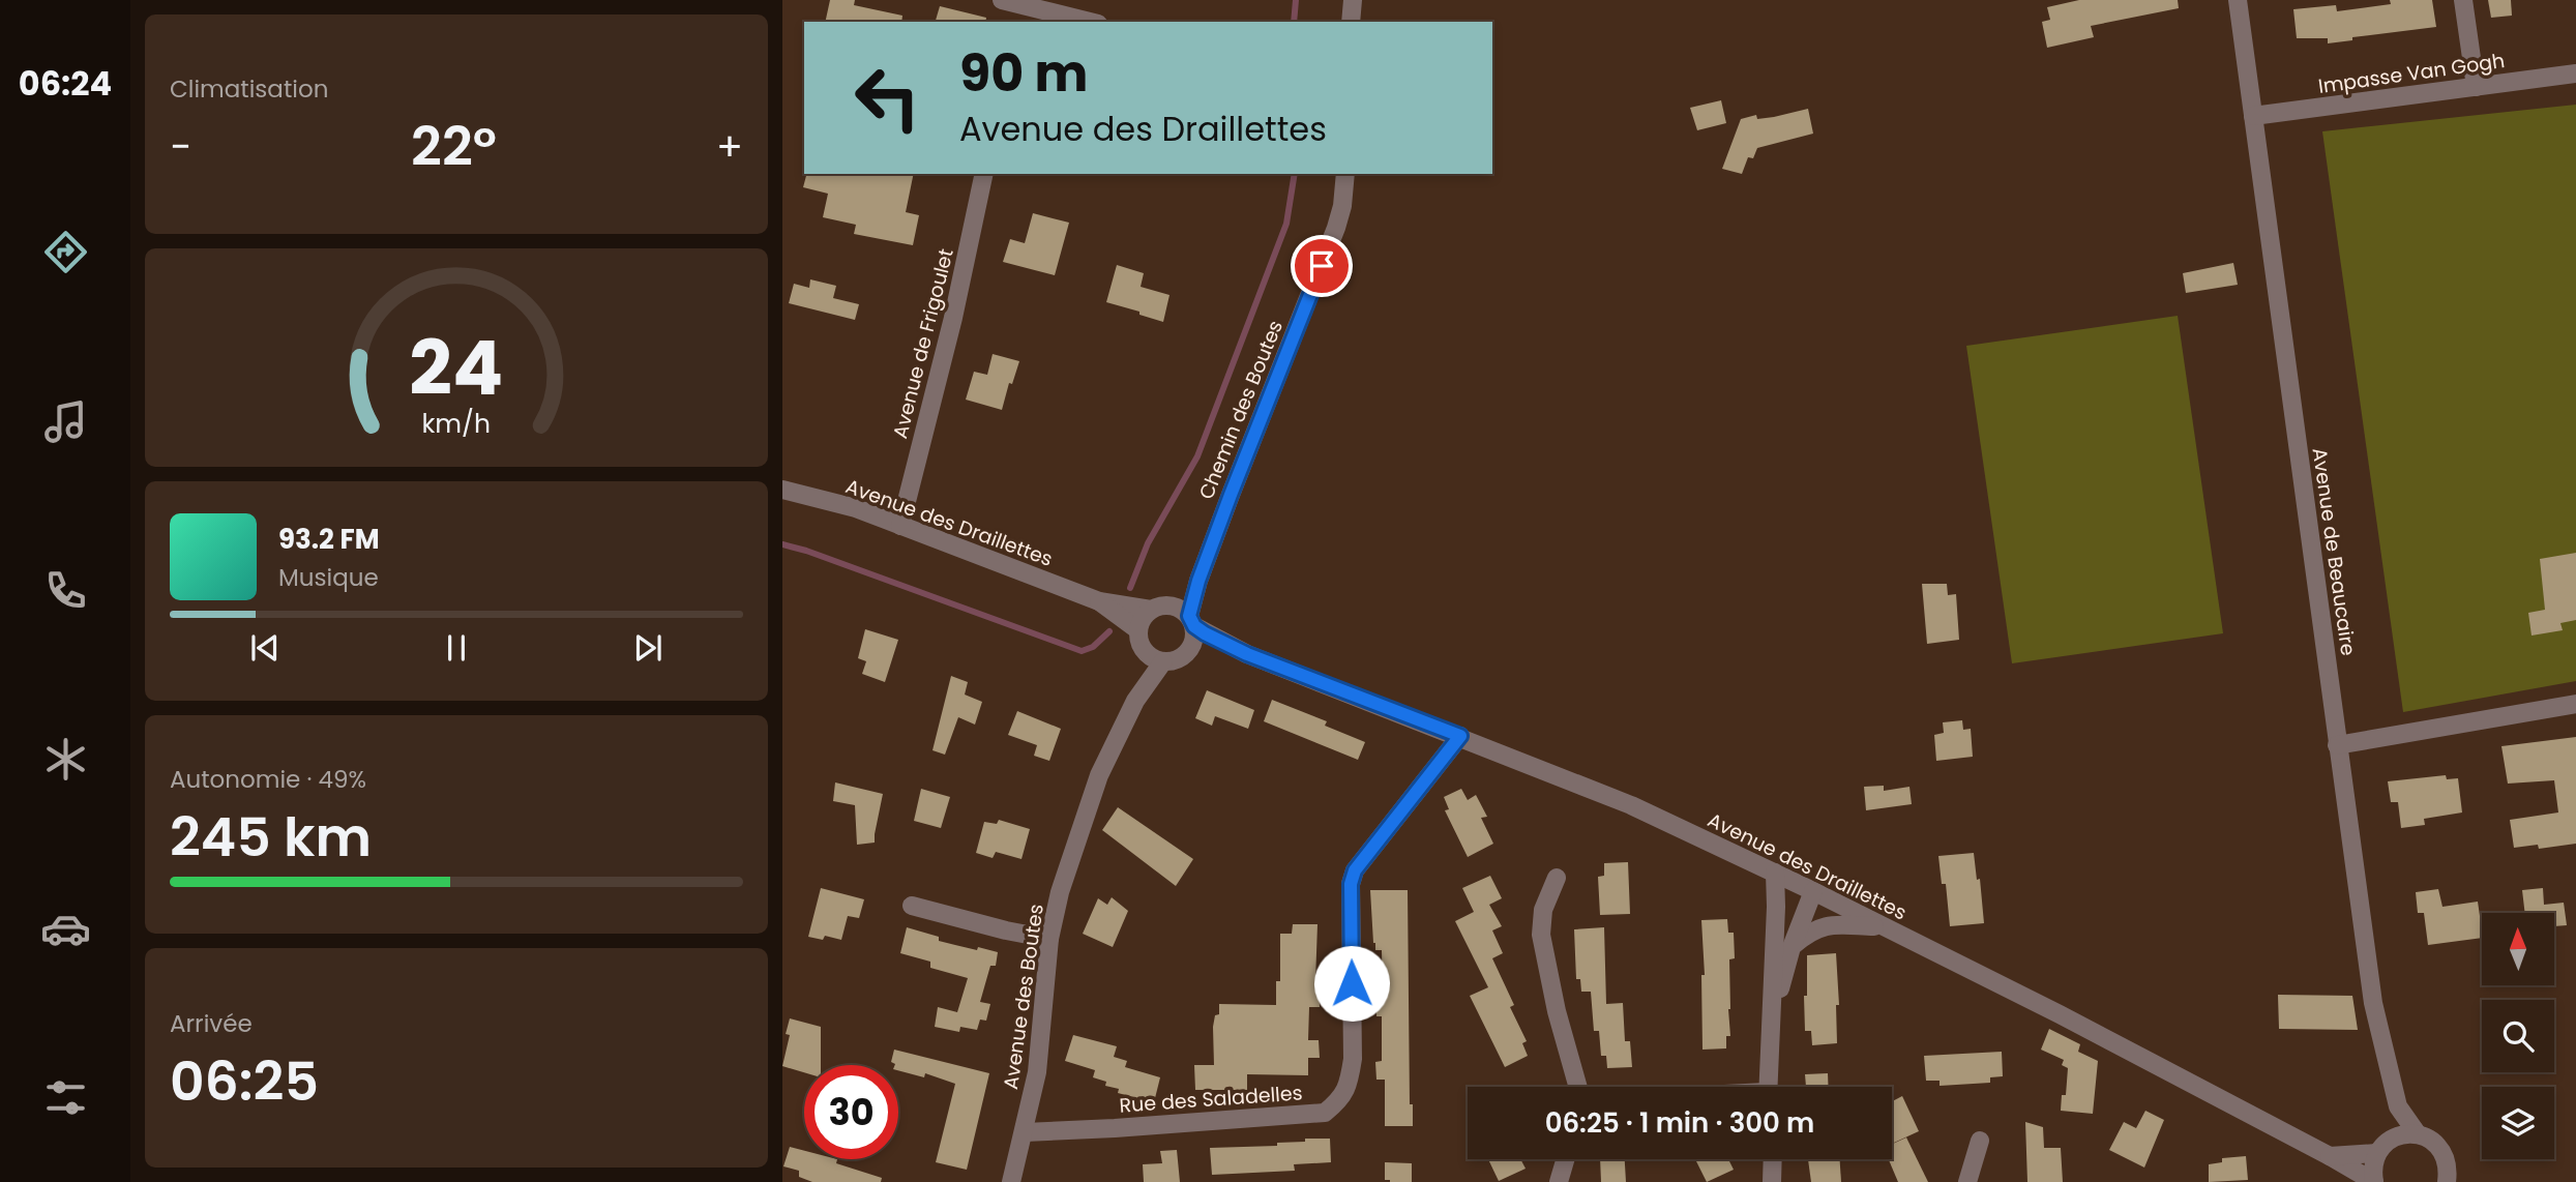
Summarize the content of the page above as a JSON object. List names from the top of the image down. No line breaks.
{"streets":{"street":["Impasse Van Gogh","Avenue de Frigoulet","Chemin des Boutes","Avenue des Draillettes","Avenue de Beaucaire","Avenue des Boutes","Rue des Saladelles"]},"crossings":[["Impasse Van Gogh","Avenue de Beaucaire"],["Avenue de Frigoulet","Avenue des Draillettes"],["Chemin des Boutes","Avenue des Draillettes"],["Chemin des Boutes","Avenue des Boutes"],["Avenue des Draillettes","Avenue des Boutes"],["Avenue des Draillettes","Rue des Saladelles"],["Avenue des Boutes","Rue des Saladelles"]],"north":"top","page":{"tabs":"06:24","tile":["Climatisation",["Autonomie · 49%","245 km"],["Arrivée","06:25"]],"turn":["90 m","Avenue des Draillettes"],"heat":["−","22°","+"],"song":["93.2 FM","Musique"],"limit":"30","trip":"06:25 · 1 min · 300 m","gauge":["24","km/h"]}}
